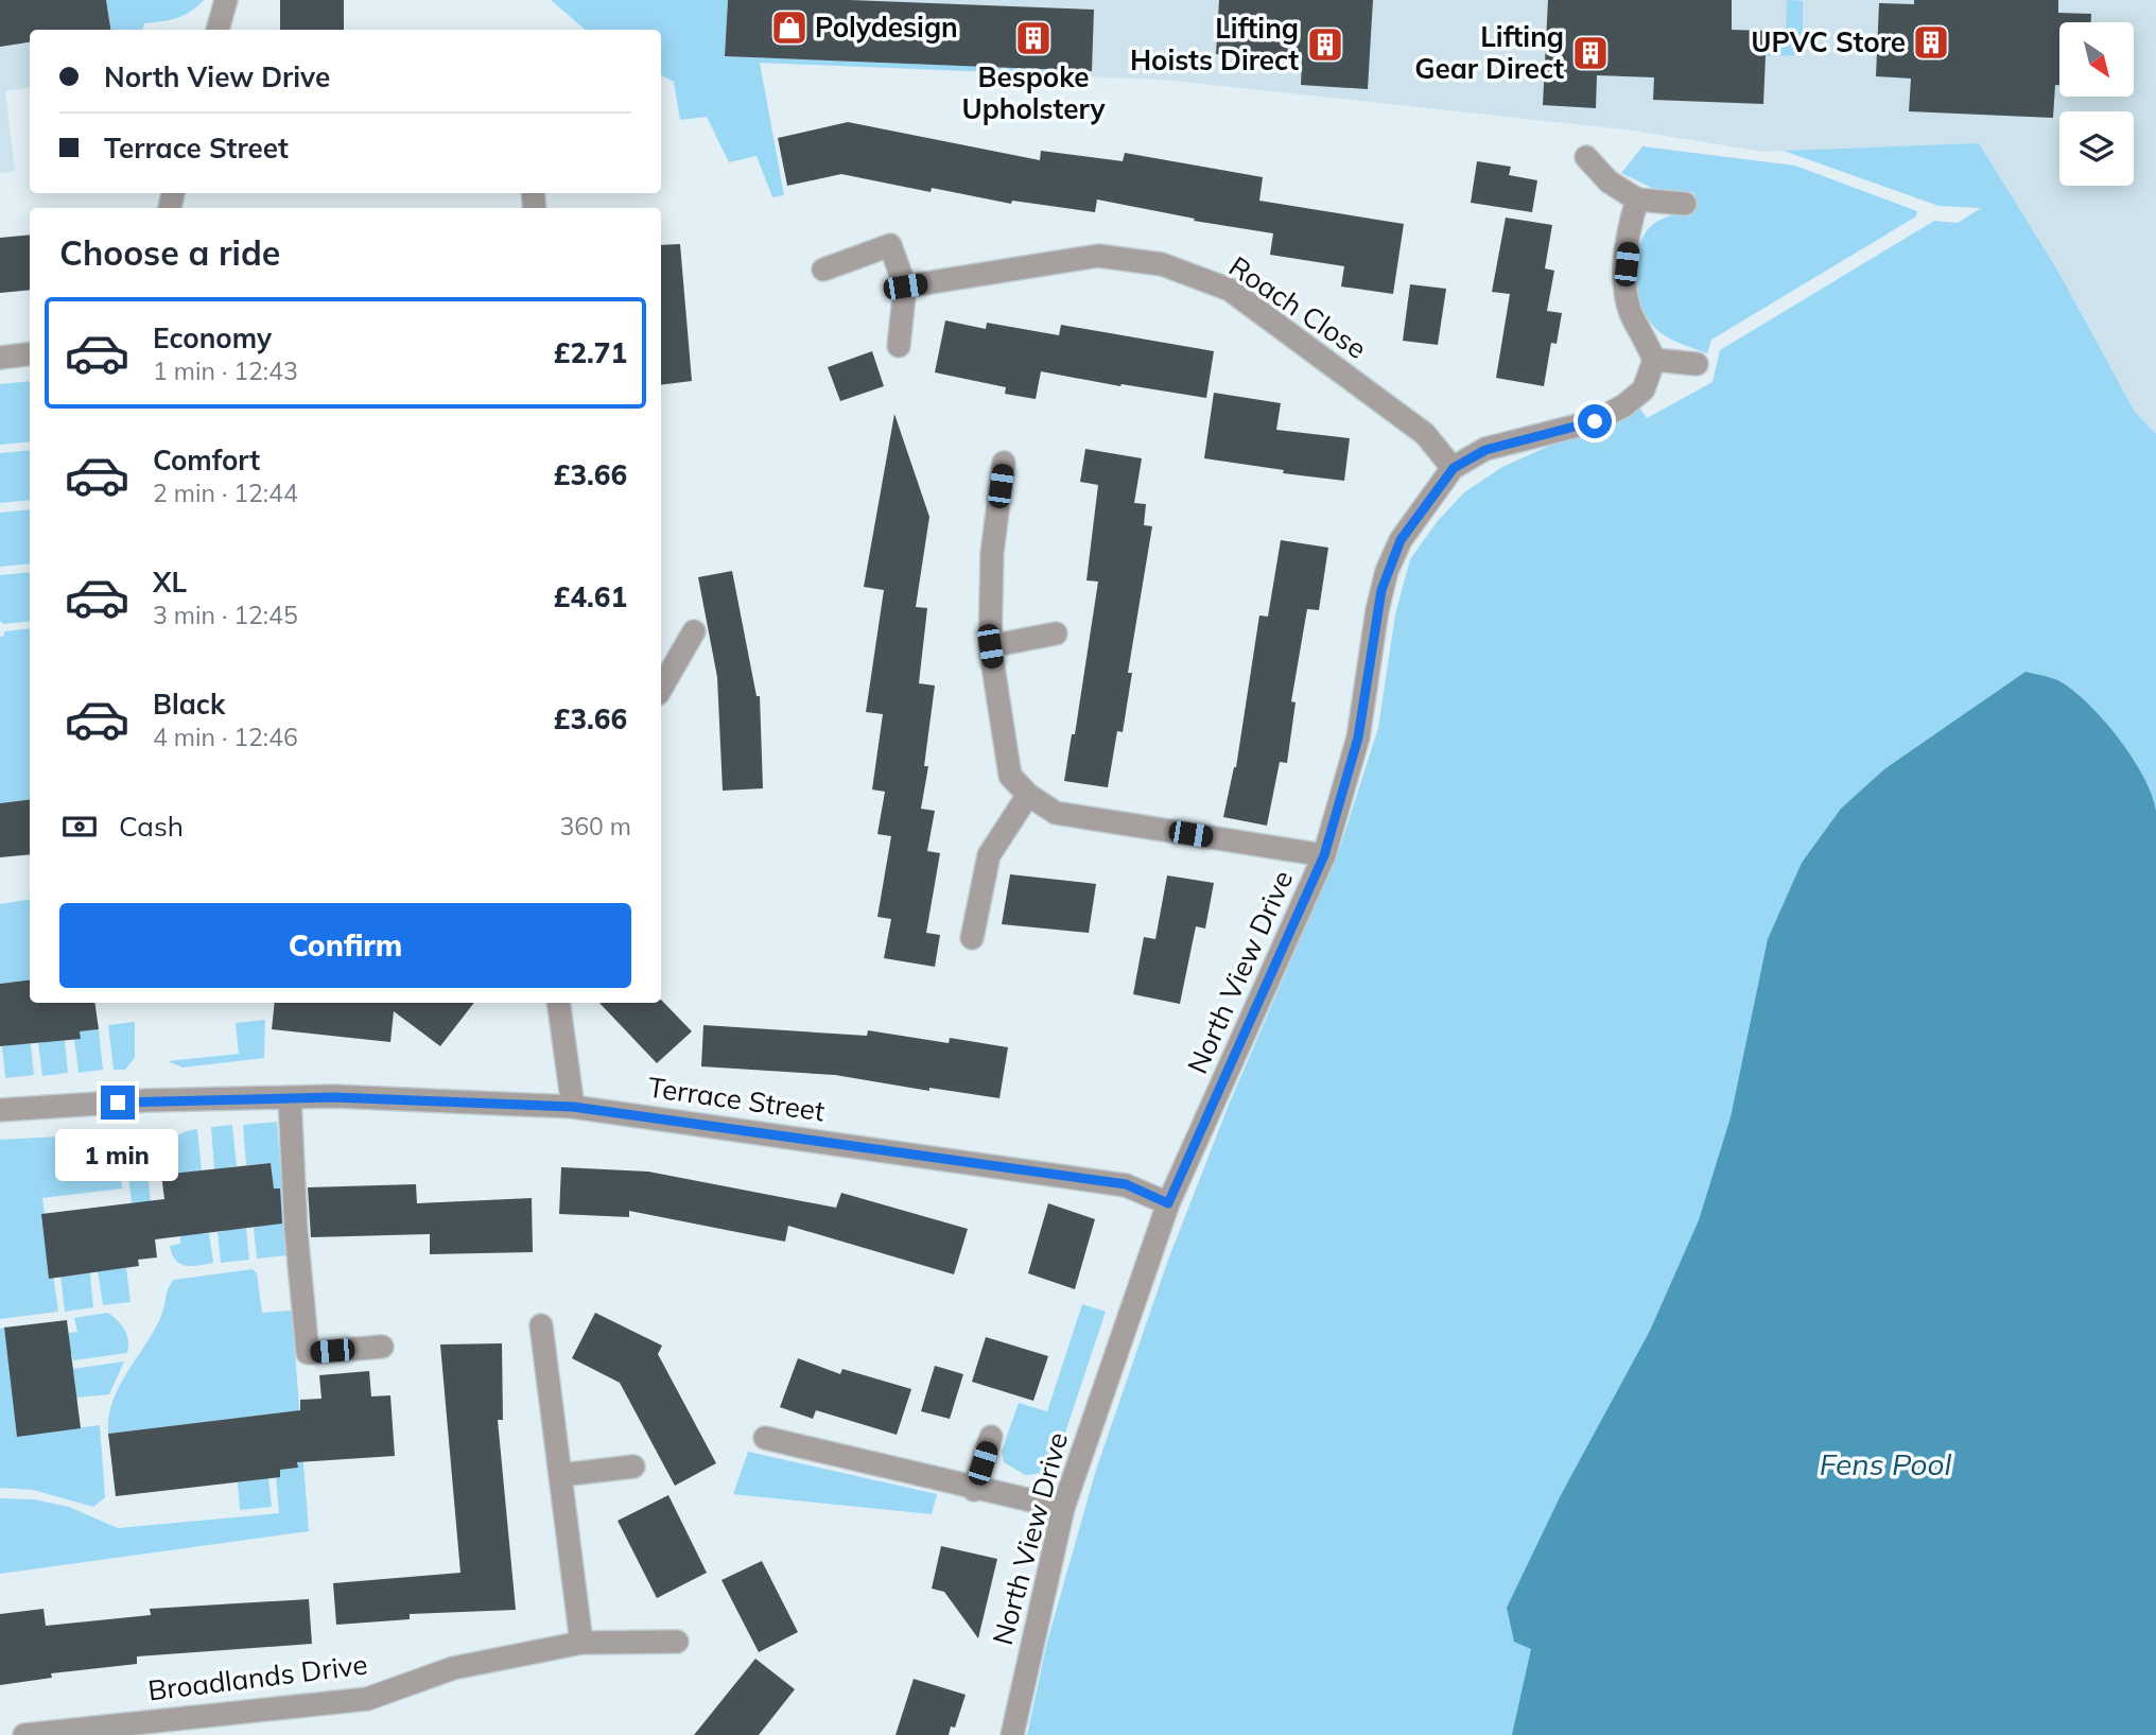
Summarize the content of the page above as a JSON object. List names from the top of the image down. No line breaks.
{"streets":{"street":["Roach Close","North View Drive","Terrace Street","Broadlands Drive"]},"crossings":[["Roach Close","North View Drive"],["North View Drive","Terrace Street"]],"water":["Fens Pool"],"places":{"shop":["Polydesign"],"building":["Bespoke Upholstery","UPVC Store","Lifting Hoists Direct","Lifting Gear Direct"]},"north":"bottom right","page":{"banner":["North View Drive","Terrace Street"],"heading":"Choose a ride","list":[{"name":"Economy","note":"1 min · 12:43","value":"£2.71"},{"name":"Comfort","note":"2 min · 12:44","value":"£3.66"},{"name":"XL","note":"3 min · 12:45","value":"£4.61"},{"name":"Black","note":"4 min · 12:46","value":"£3.66"}],"pay":["Cash","360 m"],"buttons":"Confirm","bubble":"1 min"}}
